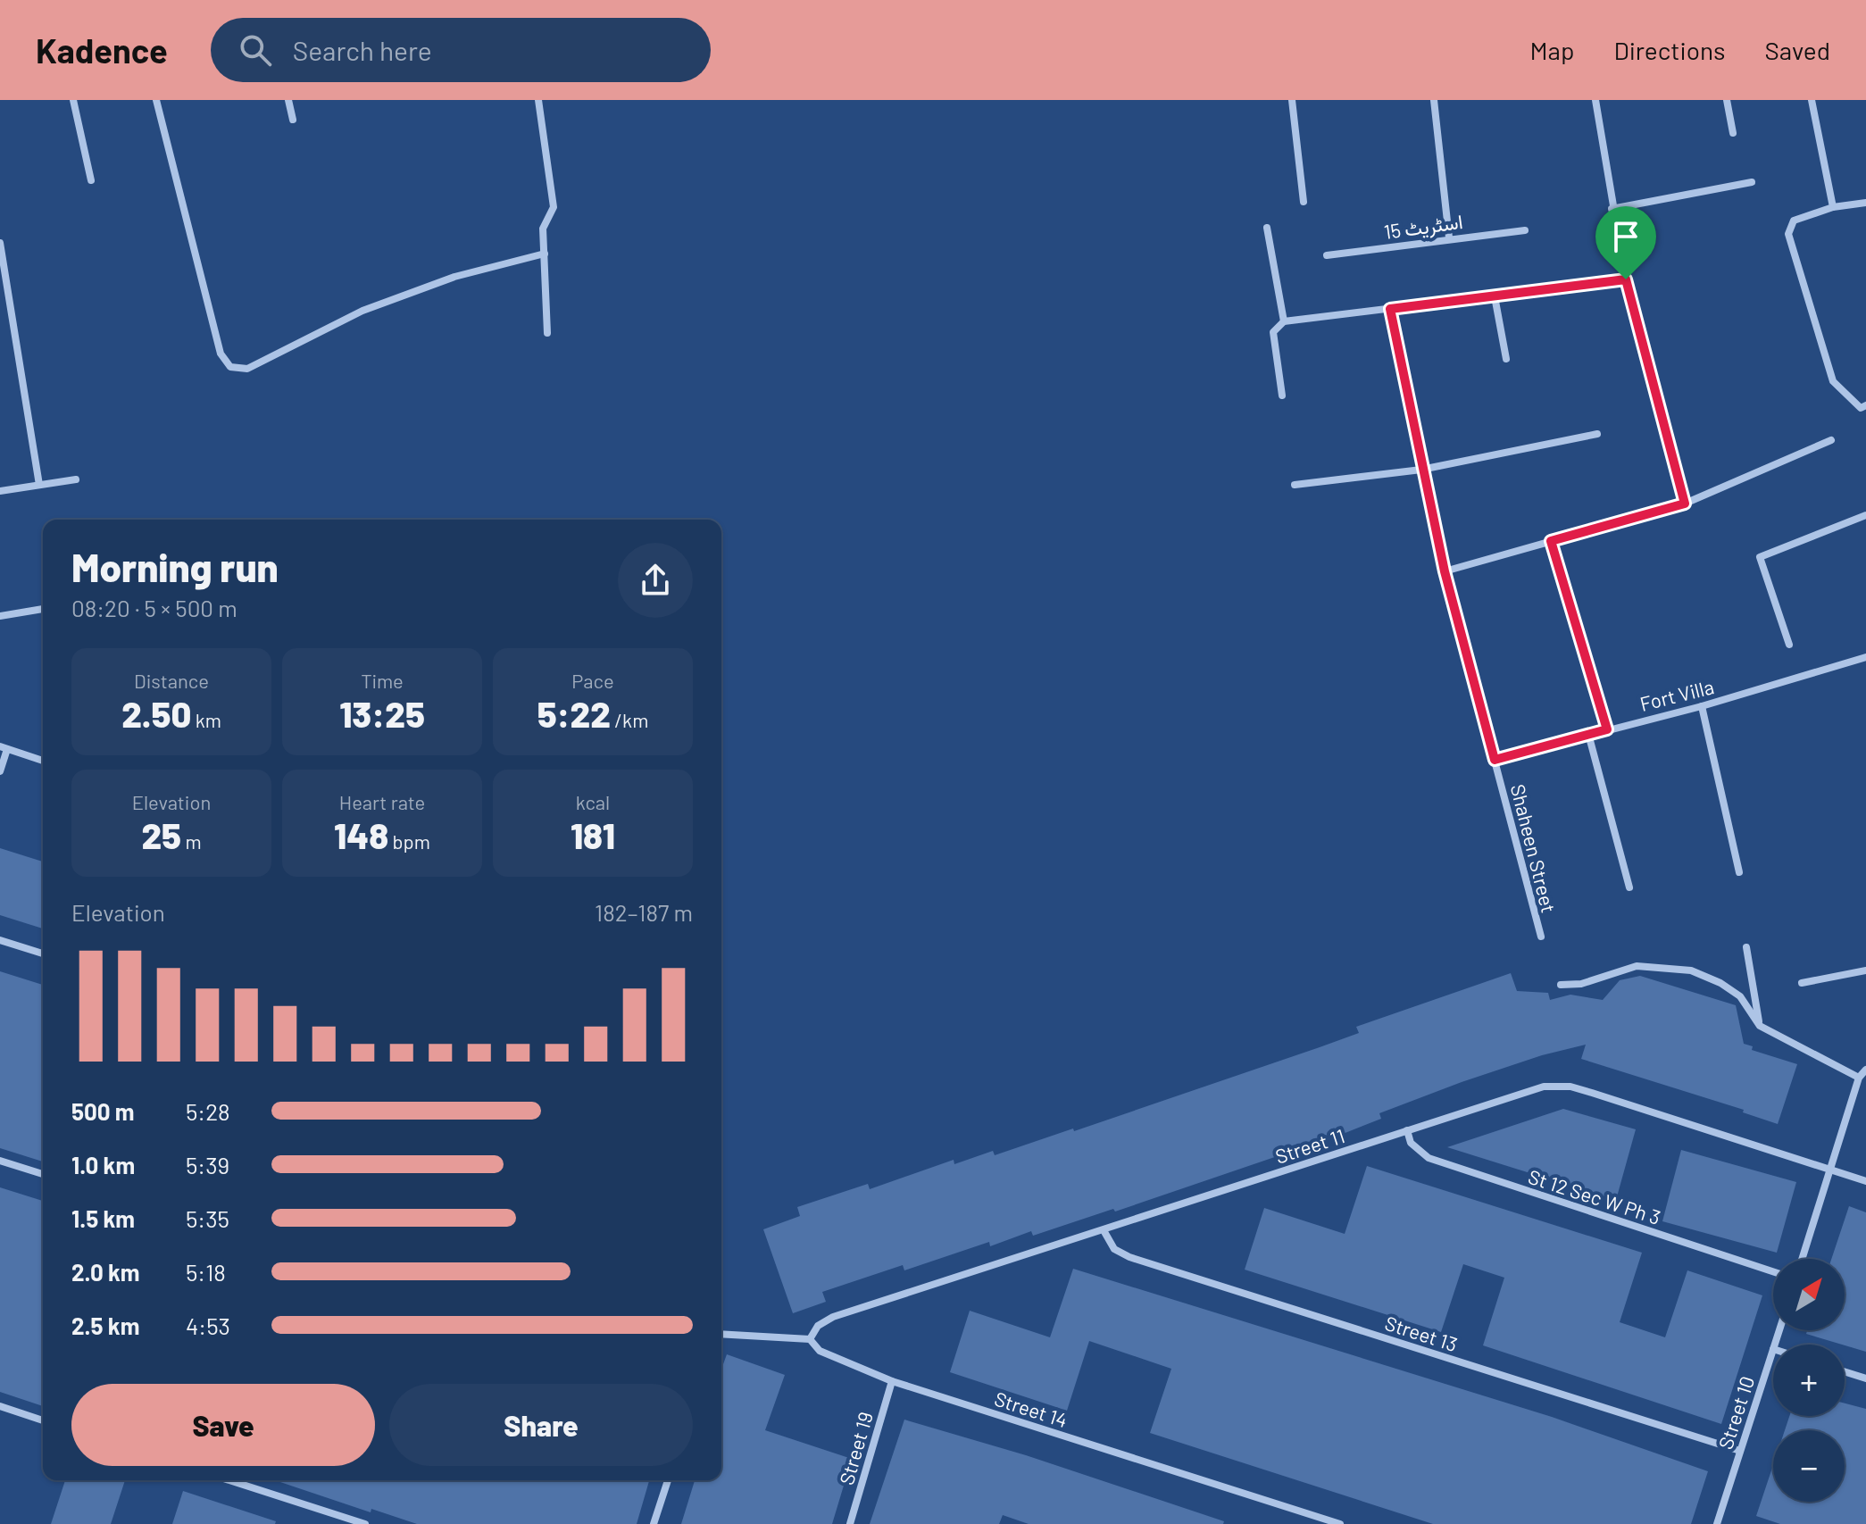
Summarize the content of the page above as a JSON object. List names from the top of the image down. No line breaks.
{"streets":{"street":["اسٹریٹ 15","Fort Villa","Shaheen Street","Street 11","St 12 Sec W Ph 3","Street 13","Street 14","Street 10","Street 19"]},"crossings":[["Fort Villa","Shaheen Street"],["Street 11","St 12 Sec W Ph 3"],["Street 11","Street 13"],["Street 11","Street 14"],["Street 13","Street 10"],["Street 14","Street 19"]],"north":"top right","page":{"header":"Kadence","search":"Search here","nav":["Map","Directions","Saved"],"heading":["Morning run","08:20 · 5 × 500 m"],"stats":[["Distance","2.50 km"],["Time","13:25"],["Pace","5:22 /km"],["Elevation","25 m"],["Heart rate","148 bpm"],["kcal","181"]],"chart":["Elevation","182–187 m"],"list":[{"name":"500 m","note":"5:28"},{"name":"1.0 km","note":"5:39"},{"name":"1.5 km","note":"5:35"},{"name":"2.0 km","note":"5:18"},{"name":"2.5 km","note":"4:53"}],"map_buttons":["+","−"],"buttons":["Save","Share"]}}
